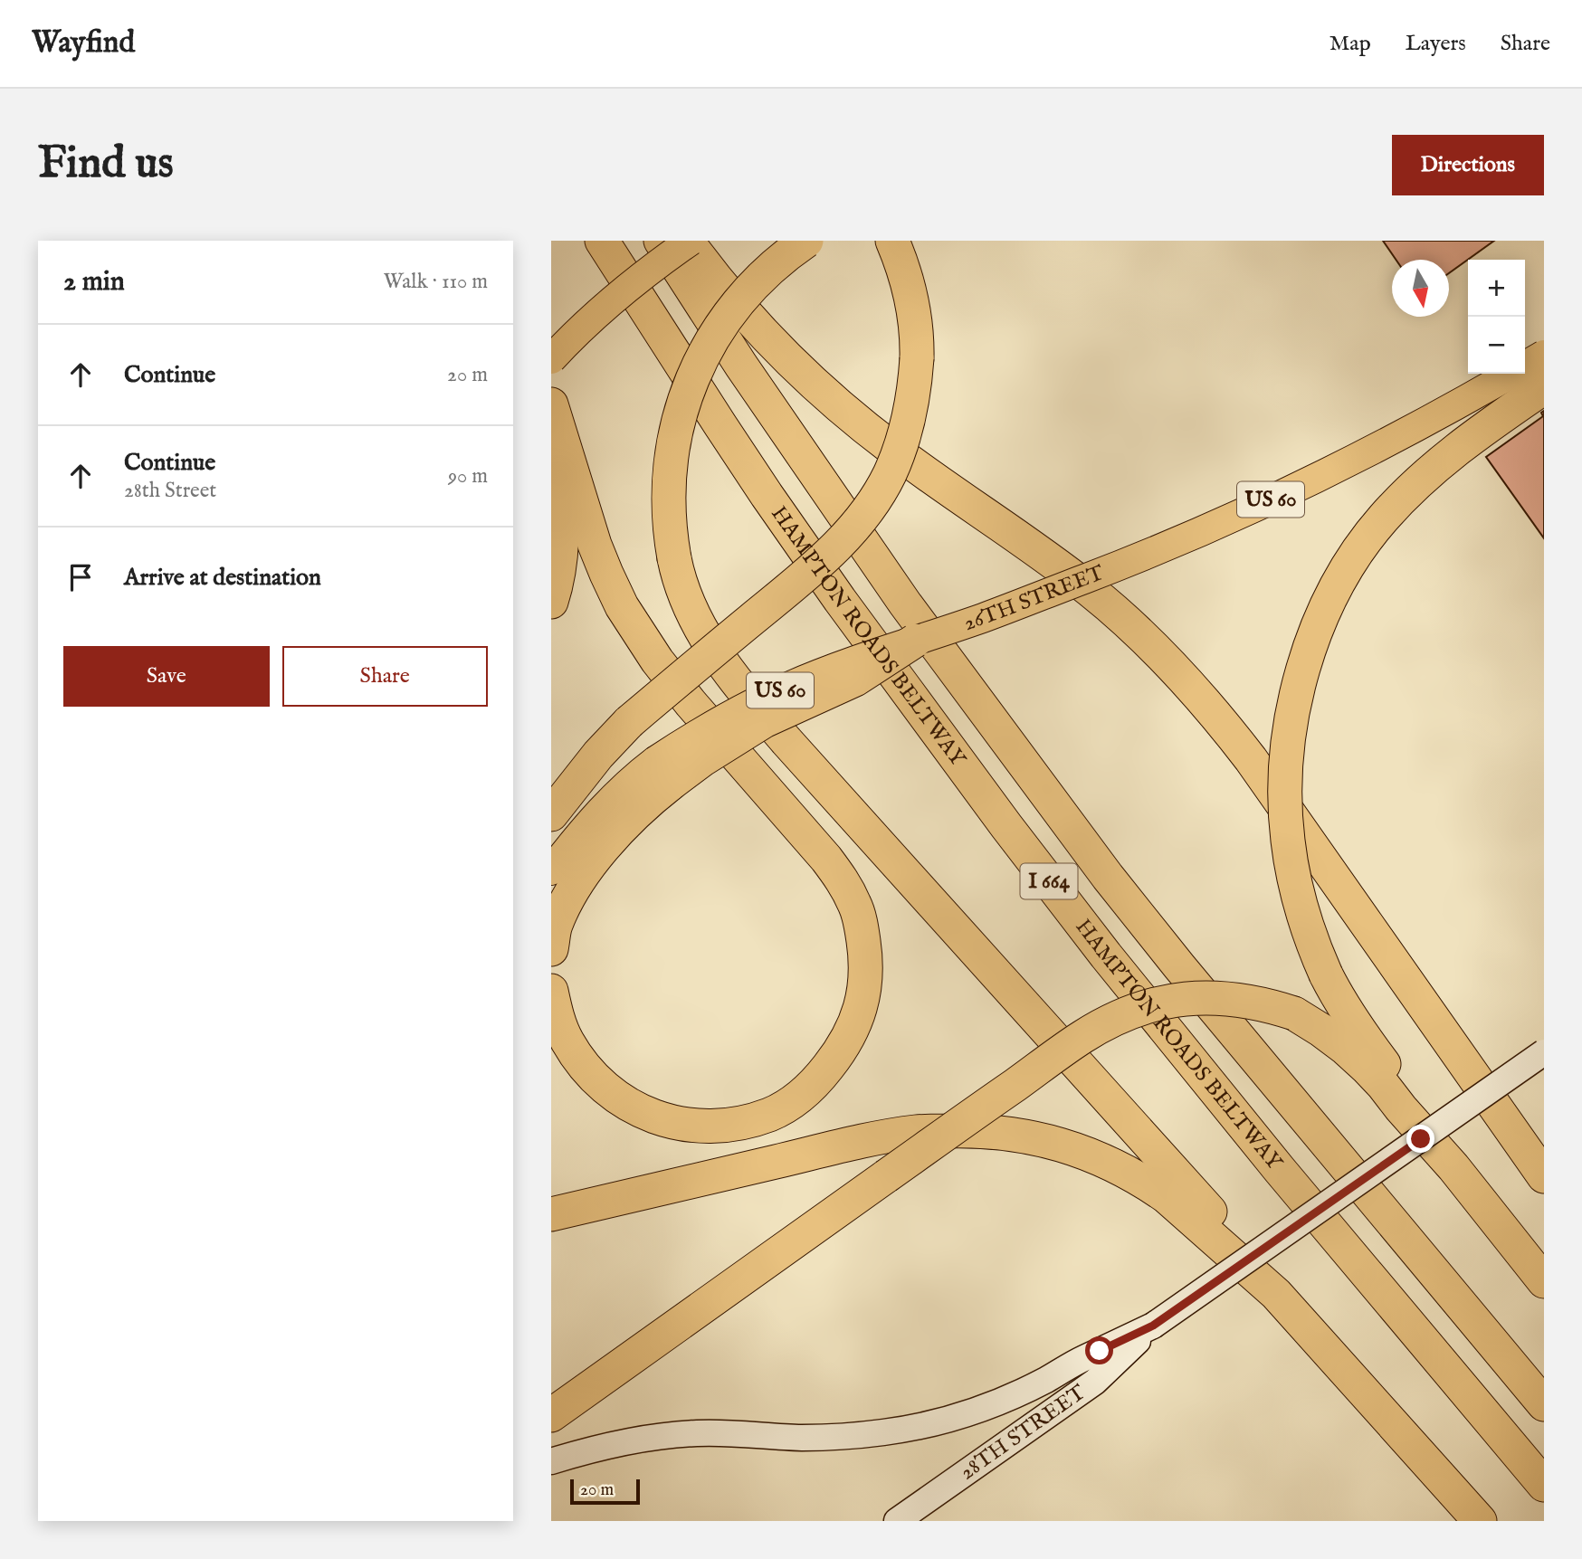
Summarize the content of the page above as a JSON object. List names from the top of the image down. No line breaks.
{"streets":{"highway":["HAMPTON ROADS BELTWAY","I 664"],"main road":["US 60","26TH STREET","28TH STREET"]},"scale_bar":"20 m","north":"bottom","page":{"header":"Wayfind","nav":["Map","Layers","Share"],"buttons":["Directions",["Save","Share"]],"title":"Find us","heading":["2 min","Walk · 110 m"],"map_buttons":["+","−"],"list":[["Continue","20 m"],["Continue","28th Street","90 m"],"Arrive at destination"],"scale":"20 m"}}
